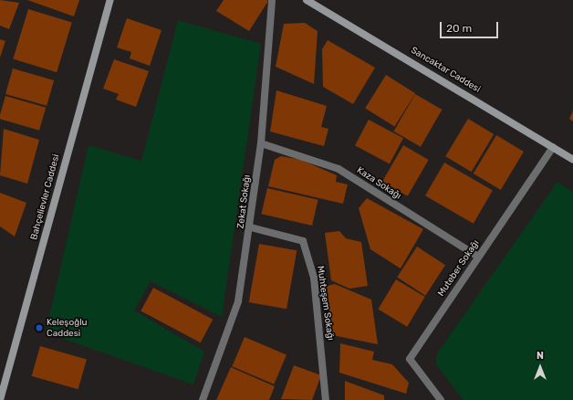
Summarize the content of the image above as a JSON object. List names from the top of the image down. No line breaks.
{"streets":{"main road":["Sancaktar Caddesi","Bahçelievler Caddesi"],"street":["Kaza Sokağı","Zekat Sokağı","Muteber Sokağı","Muhteşem Sokağı"]},"crossings":[["Sancaktar Caddesi","Muteber Sokağı"],["Kaza Sokağı","Zekat Sokağı"],["Kaza Sokağı","Muteber Sokağı"],["Zekat Sokağı","Muhteşem Sokağı"]],"places":["Keleşoğlu Caddesi"],"scale_bar":"20 m","north":"top"}
